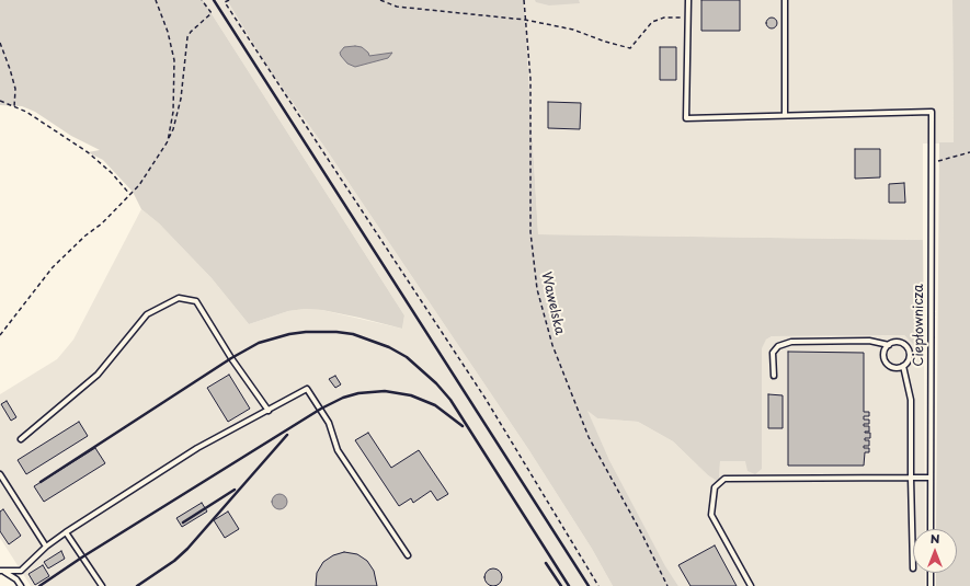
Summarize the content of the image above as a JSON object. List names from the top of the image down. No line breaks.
{"streets":{"lane":["Ciepłownicza"],"path":["Wawelska"]},"north":"top"}
